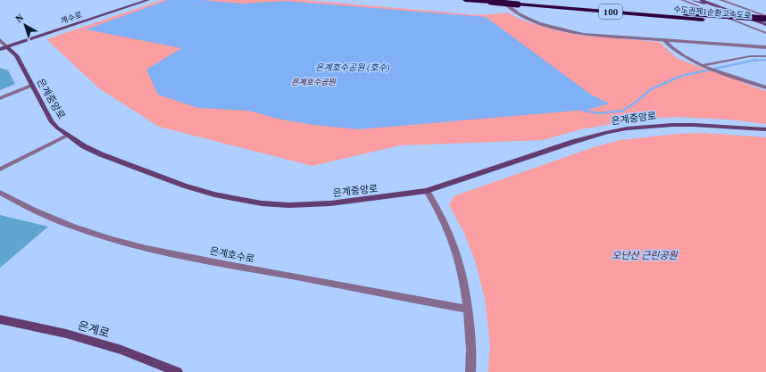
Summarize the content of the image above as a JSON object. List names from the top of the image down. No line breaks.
{"streets":{"highway":["100","수도권제1순환고속도로"],"street":["계수로","은계중앙로","은계호수로","은계로"]},"crossings":[["계수로","은계중앙로"]],"water":["은계호수공원 (호수)"],"parks":["은계호수공원","오난산 근린공원"],"north":"top left"}
